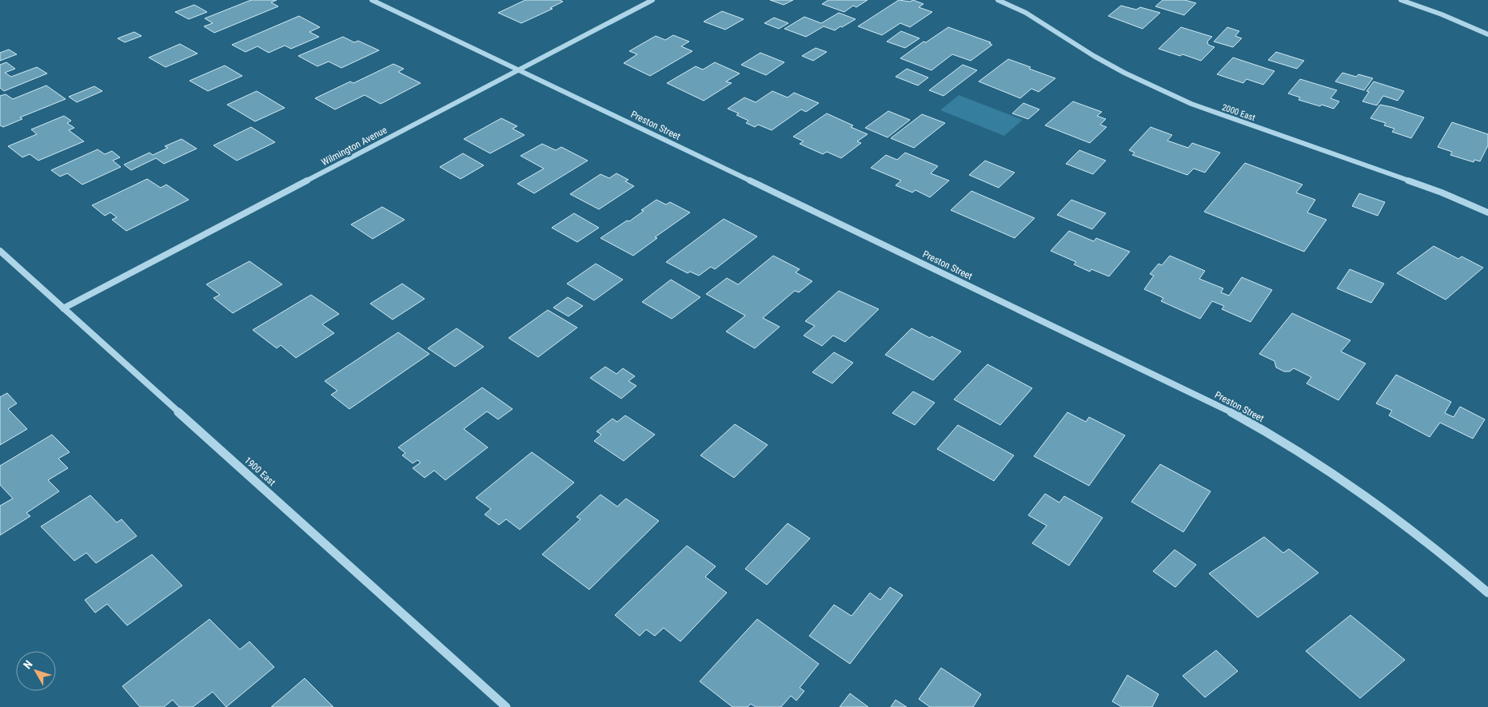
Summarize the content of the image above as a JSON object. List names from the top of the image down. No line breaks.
{"streets":{"street":["2000 East","Preston Street","Wilmington Avenue","1900 East"]},"crossings":[["Preston Street","Wilmington Avenue"],["Wilmington Avenue","1900 East"]],"north":"top left"}
